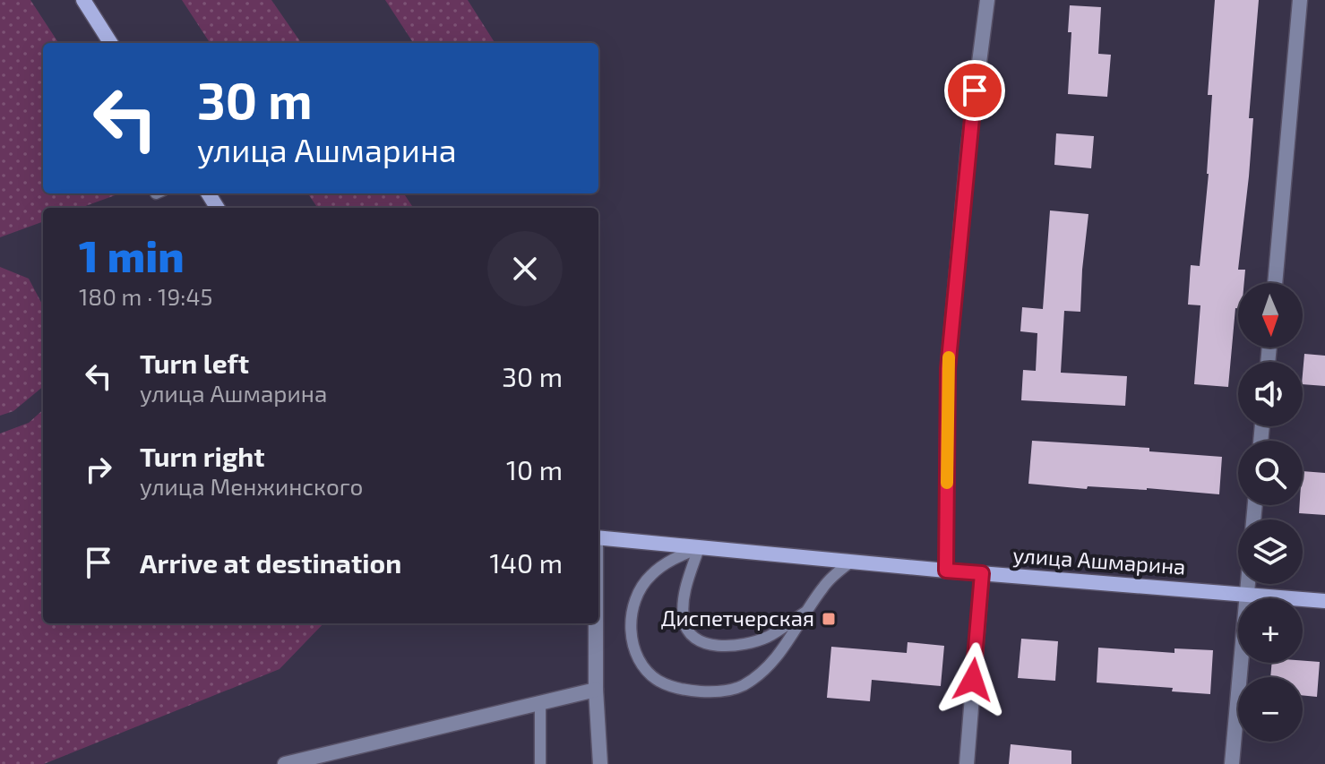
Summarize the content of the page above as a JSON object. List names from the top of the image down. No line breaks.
{"streets":{"street":["улица Ашмарина"]},"places":{"transit":["Диспетчерская"]},"north":"bottom","page":{"turn":["30 m","улица Ашмарина"],"heading":["1 min","180 m · 19:45"],"map_buttons":["+","−"],"list":[{"name":"Turn left","note":"улица Ашмарина","value":"30 m"},{"name":"Turn right","note":"улица Менжинского","value":"10 m"},{"name":"Arrive at destination","value":"140 m"}]}}
